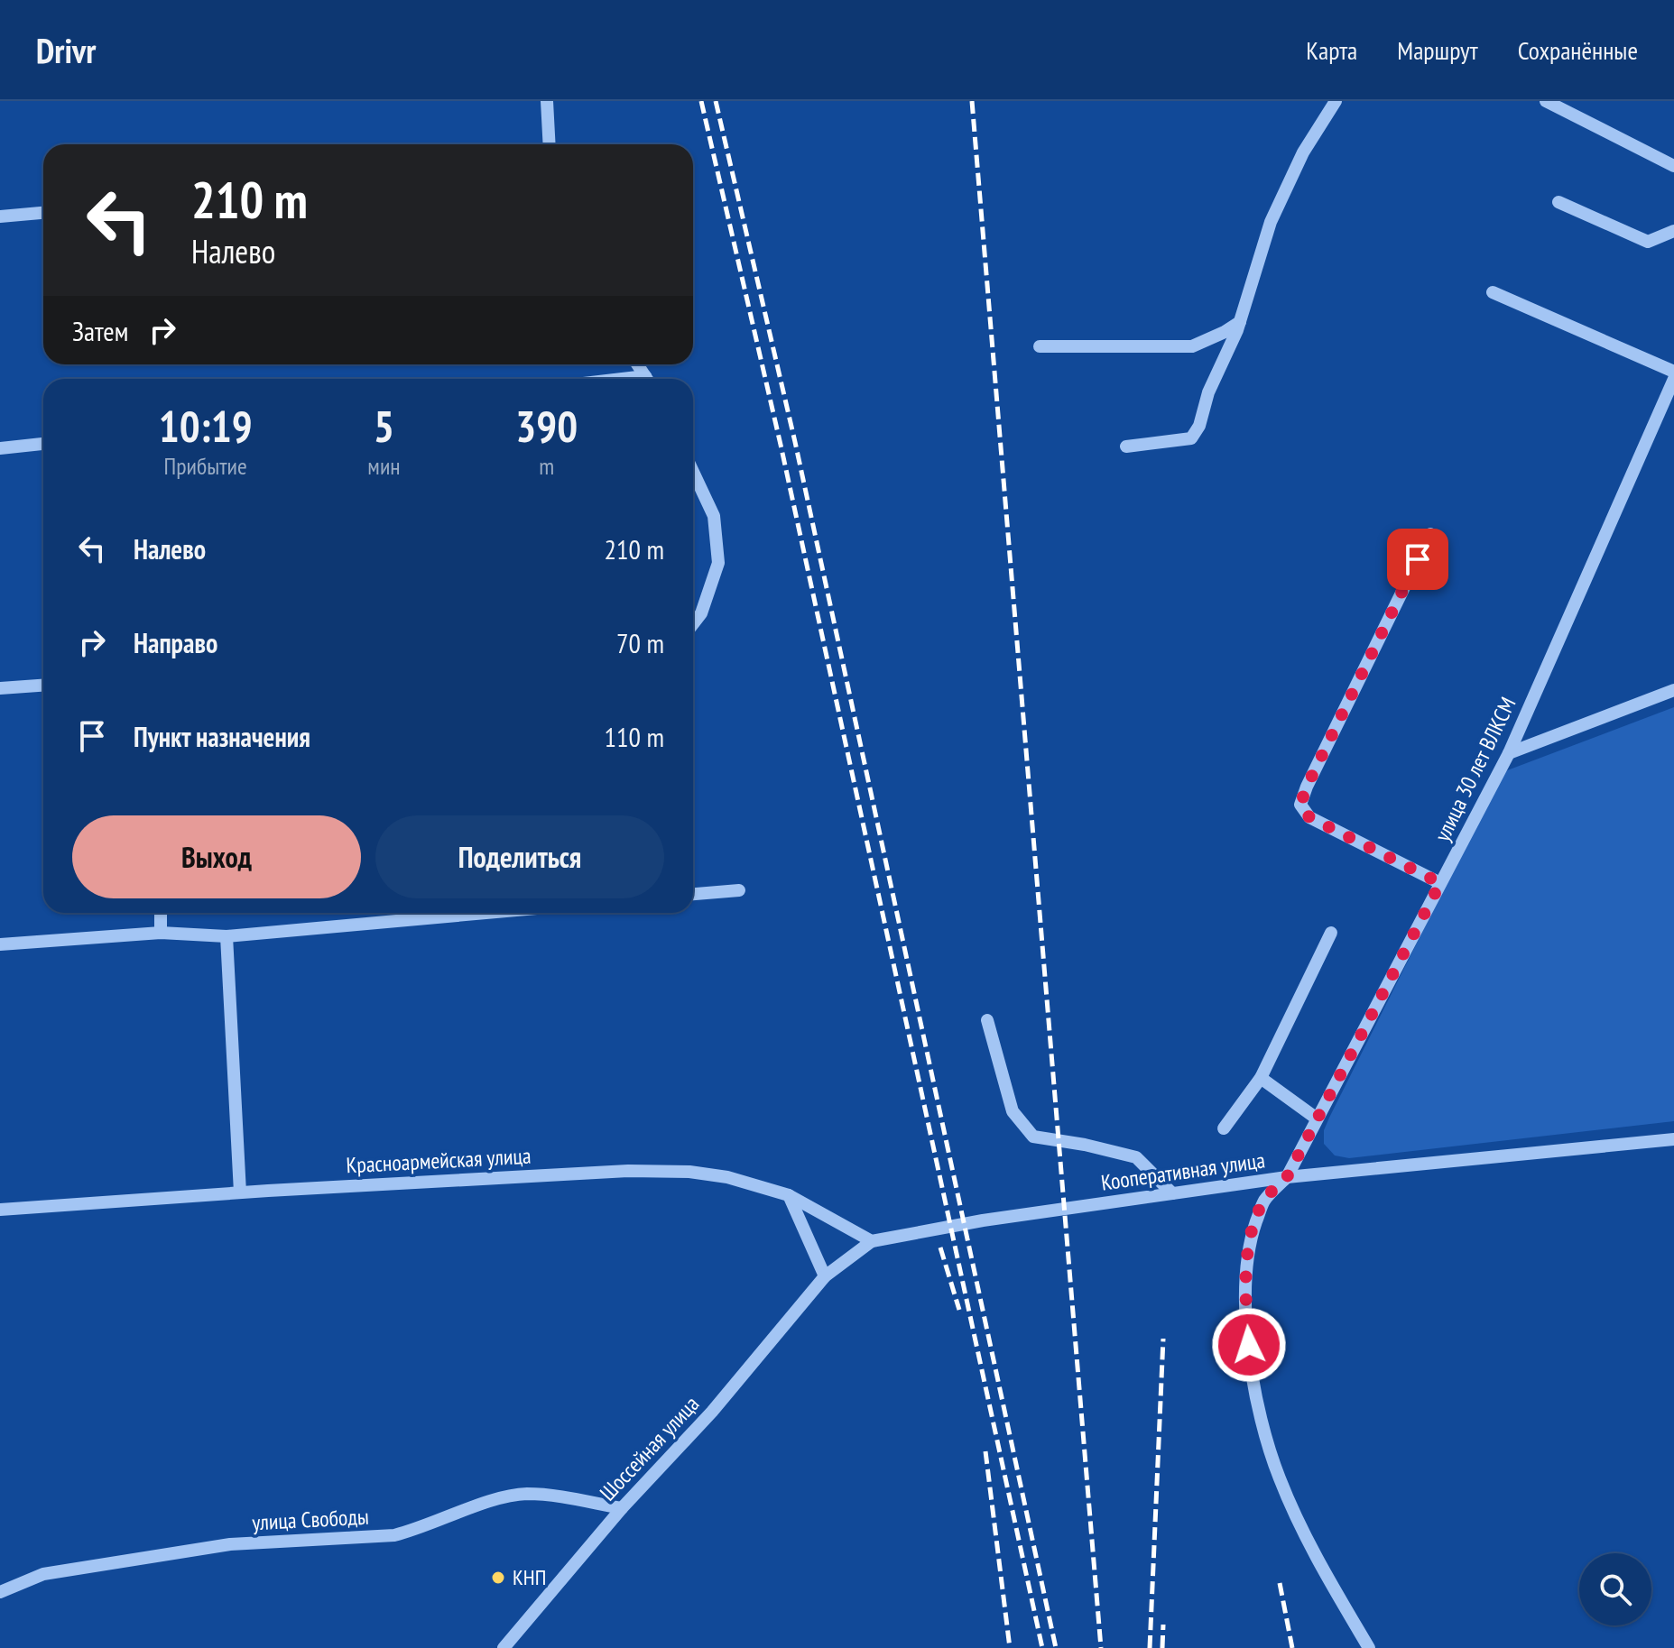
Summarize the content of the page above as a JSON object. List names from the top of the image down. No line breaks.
{"streets":{"street":["улица 30 лет ВЛКСМ","Красноармейская улица","Кооперативная улица","Шоссейная улица","улица Свободы"]},"crossings":[["улица 30 лет ВЛКСМ","Кооперативная улица"],["Кооперативная улица","Шоссейная улица"],["Шоссейная улица","улица Свободы"]],"places":["КНП"],"page":{"header":"Drivr","nav":["Карта","Маршрут","Сохранённые"],"turn":["210 m","Налево"],"then":"Затем","eta":["10:19","Прибытие","5","мин","390","m"],"list":[{"name":"Налево","value":"210 m"},{"name":"Направо","value":"70 m"},{"name":"Пункт назначения","value":"110 m"}],"buttons":["Выход","Поделиться"]}}
